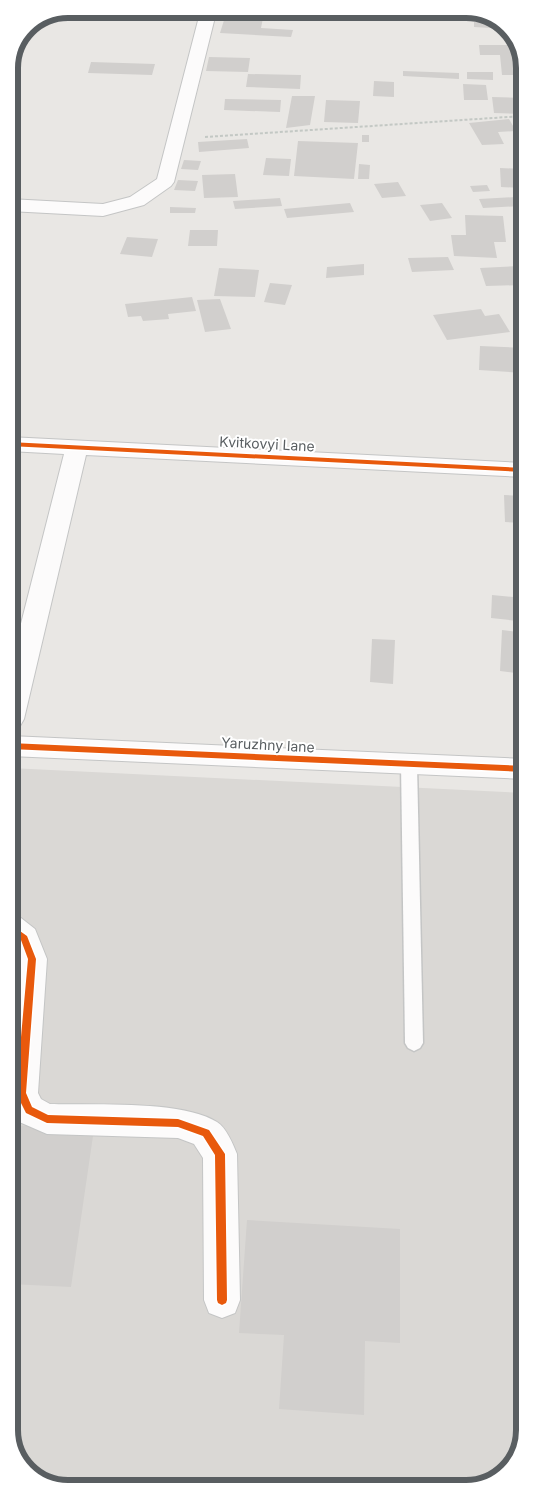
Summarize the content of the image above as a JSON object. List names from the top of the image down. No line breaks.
{"streets":{"street":["Kvitkovyi Lane","Yaruzhny lane"]}}
